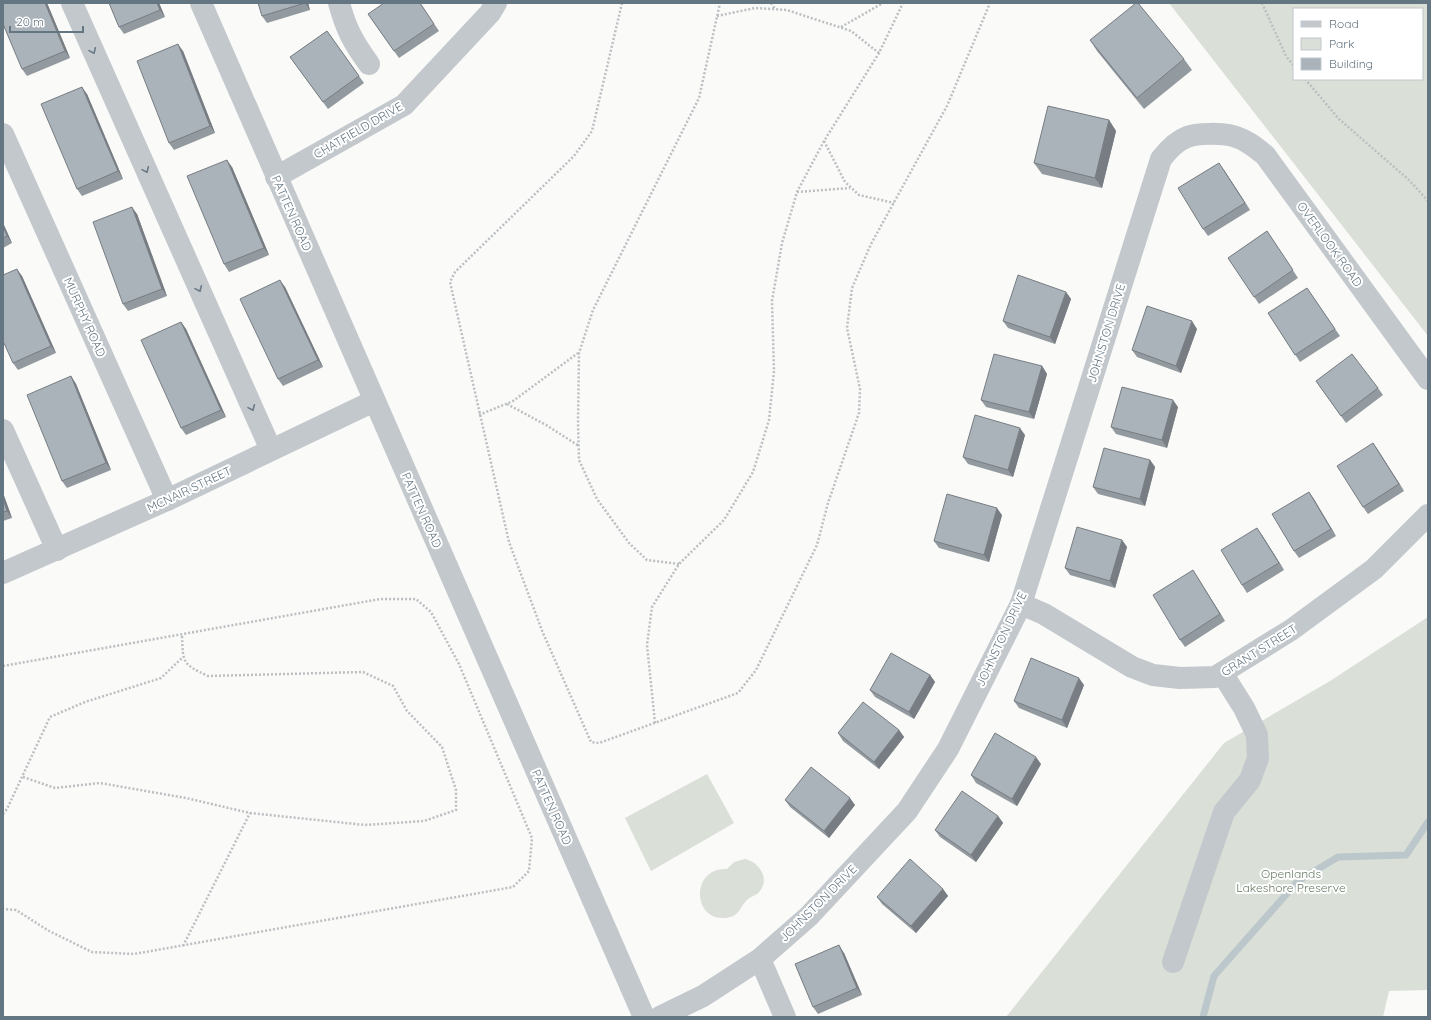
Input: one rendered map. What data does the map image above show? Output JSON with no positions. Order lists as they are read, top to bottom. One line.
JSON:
{"streets":{"street":["CHATFIELD DRIVE","PATTEN ROAD","OVERLOOK ROAD","MURPHY ROAD","JOHNSTON DRIVE","MCNAIR STREET","GRANT STREET"]},"crossings":[["CHATFIELD DRIVE","PATTEN ROAD"],["PATTEN ROAD","MCNAIR STREET"],["OVERLOOK ROAD","JOHNSTON DRIVE"],["MURPHY ROAD","MCNAIR STREET"],["JOHNSTON DRIVE","GRANT STREET"]],"parks":["Openlands Lakeshore Preserve"],"legend":["Road","Park","Building"],"scale_bar":"20 m"}
